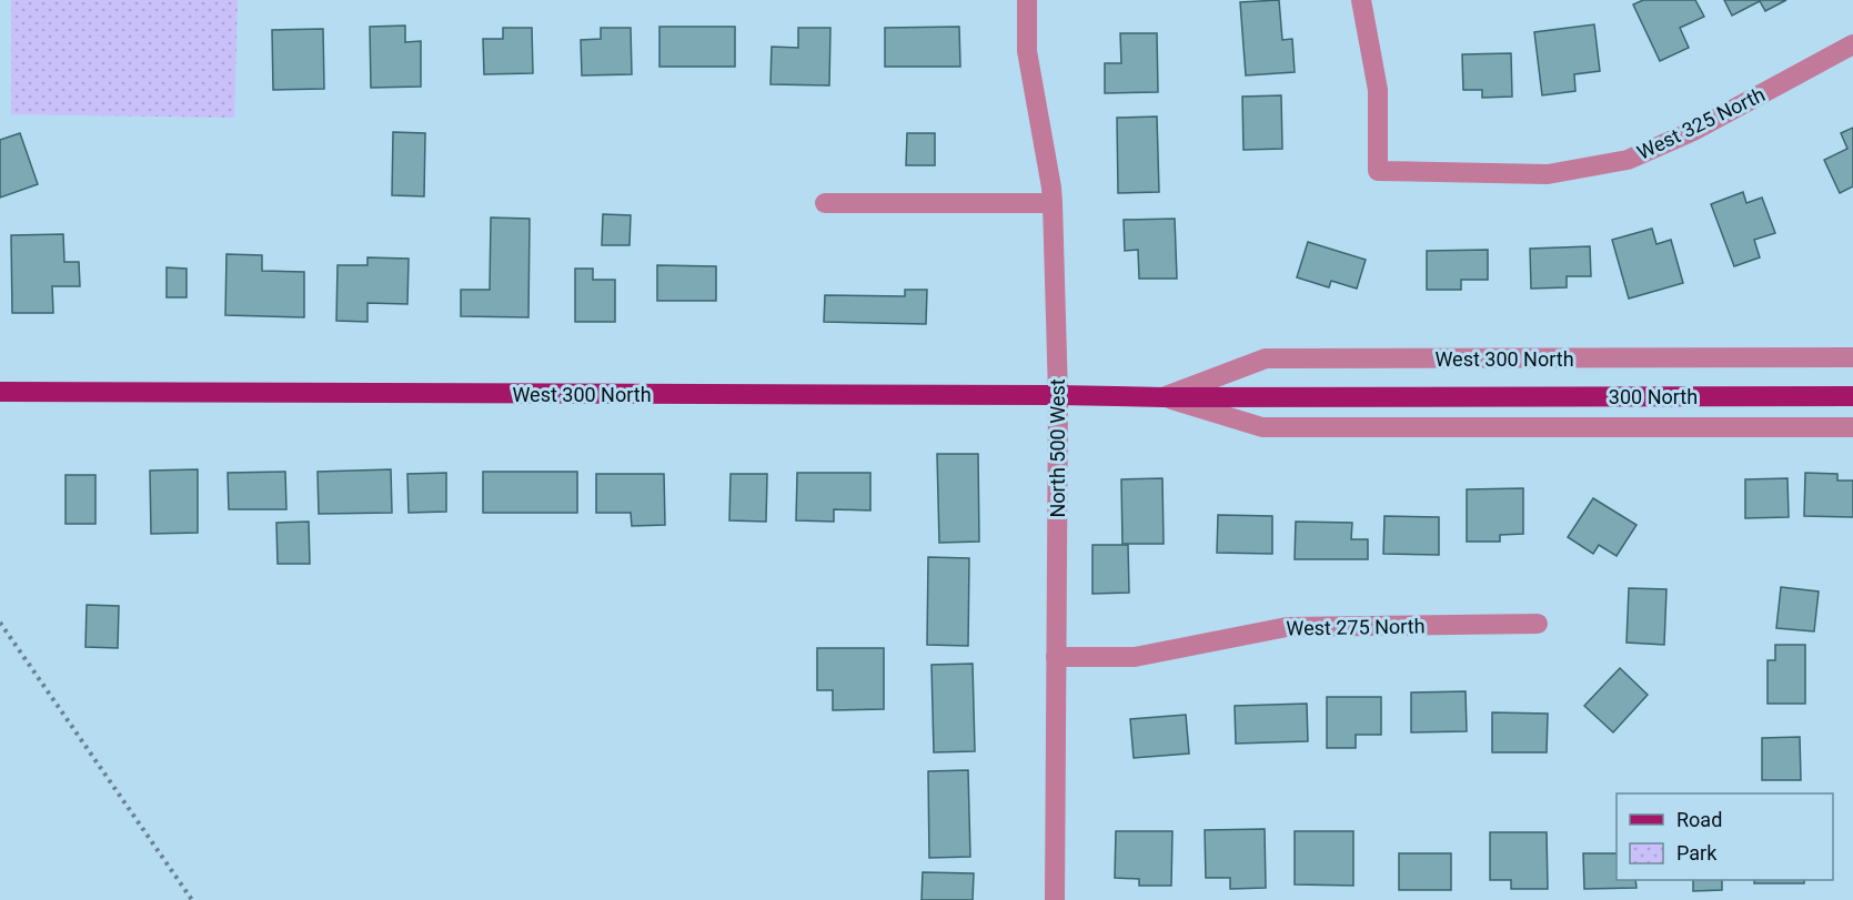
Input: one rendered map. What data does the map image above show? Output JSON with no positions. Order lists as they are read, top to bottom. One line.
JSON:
{"streets":{"main road":["West 300 North","300 North"],"street":["West 325 North","North 500 West","West 275 North"]},"crossings":[["West 300 North","300 North"],["West 300 North","North 500 West"],["North 500 West","West 275 North"]],"legend":["Road","Park"]}
